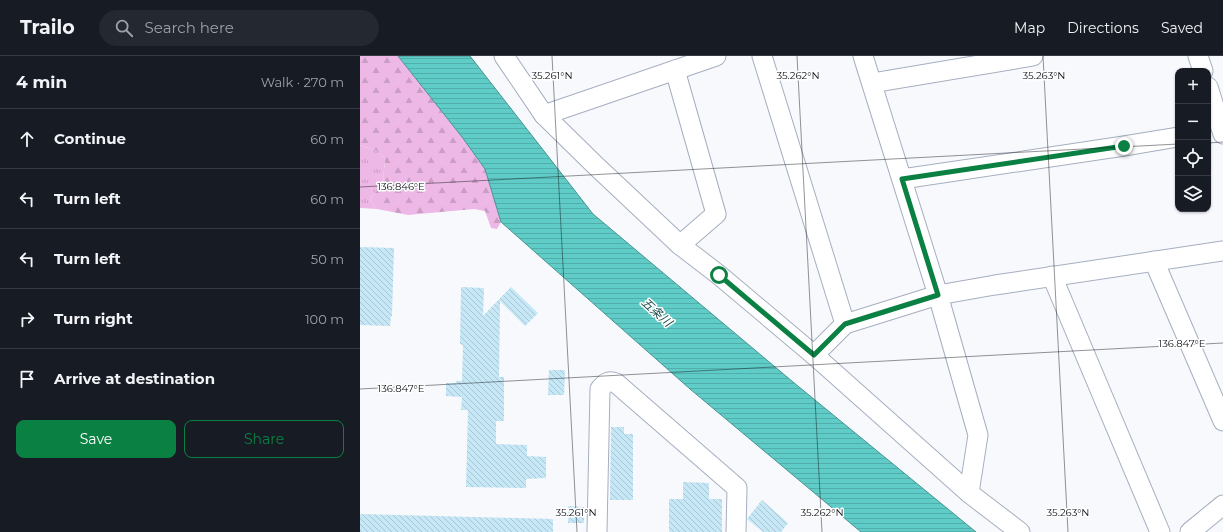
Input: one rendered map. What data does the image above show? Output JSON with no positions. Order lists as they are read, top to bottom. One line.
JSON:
{"water":["五条川"],"page":{"header":"Trailo","search":"Search here","nav":["Map","Directions","Saved"],"heading":["4 min","Walk · 270 m"],"map_buttons":["+","−"],"list":[["Continue","60 m"],["Turn left","60 m"],["Turn left","50 m"],["Turn right","100 m"],"Arrive at destination"],"buttons":["Save","Share"]},"coordinates":["35.261°N","35.262°N","35.263°N","136.846°E","136.847°E"]}
